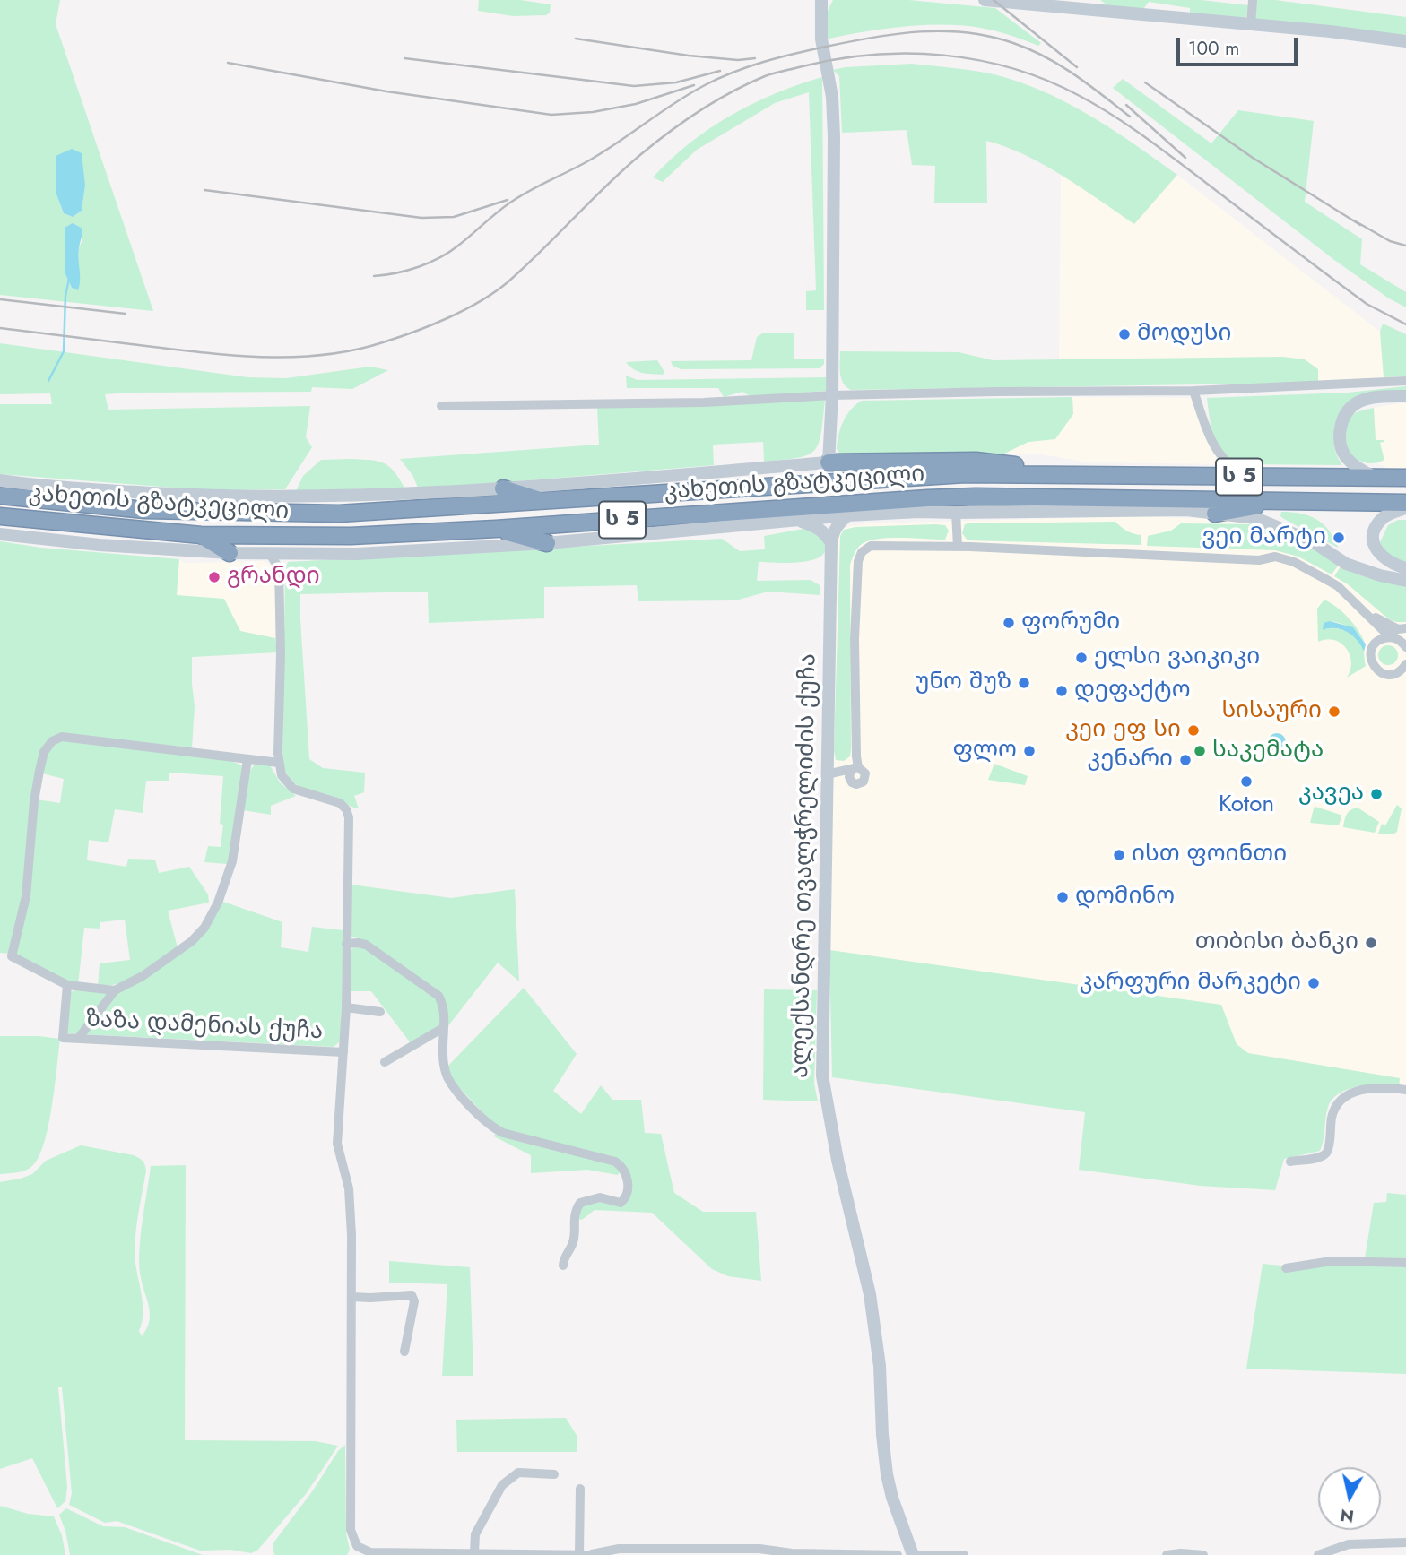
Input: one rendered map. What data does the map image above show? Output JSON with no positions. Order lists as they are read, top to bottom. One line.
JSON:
{"streets":{"highway":["ს 5","კახეთის გზატკეცილი"],"street":["ალექსანდრე თვალჭრელიძის ქუჩა","ზაზა დამენიას ქუჩა"]},"places":["მოდუსი","ვეი მარტი","გრანდი","ფორუმი","ელსი ვაიკიკი","უნო შუზ","დეფაქტო","სისაური","კეი ეფ სი","ფლო","საკემატა","კენარი","Koton","კავეა","ისთ ფოინთი","დომინო","თიბისი ბანკი","კარფური მარკეტი"],"scale_bar":"100 m","north":"bottom"}
